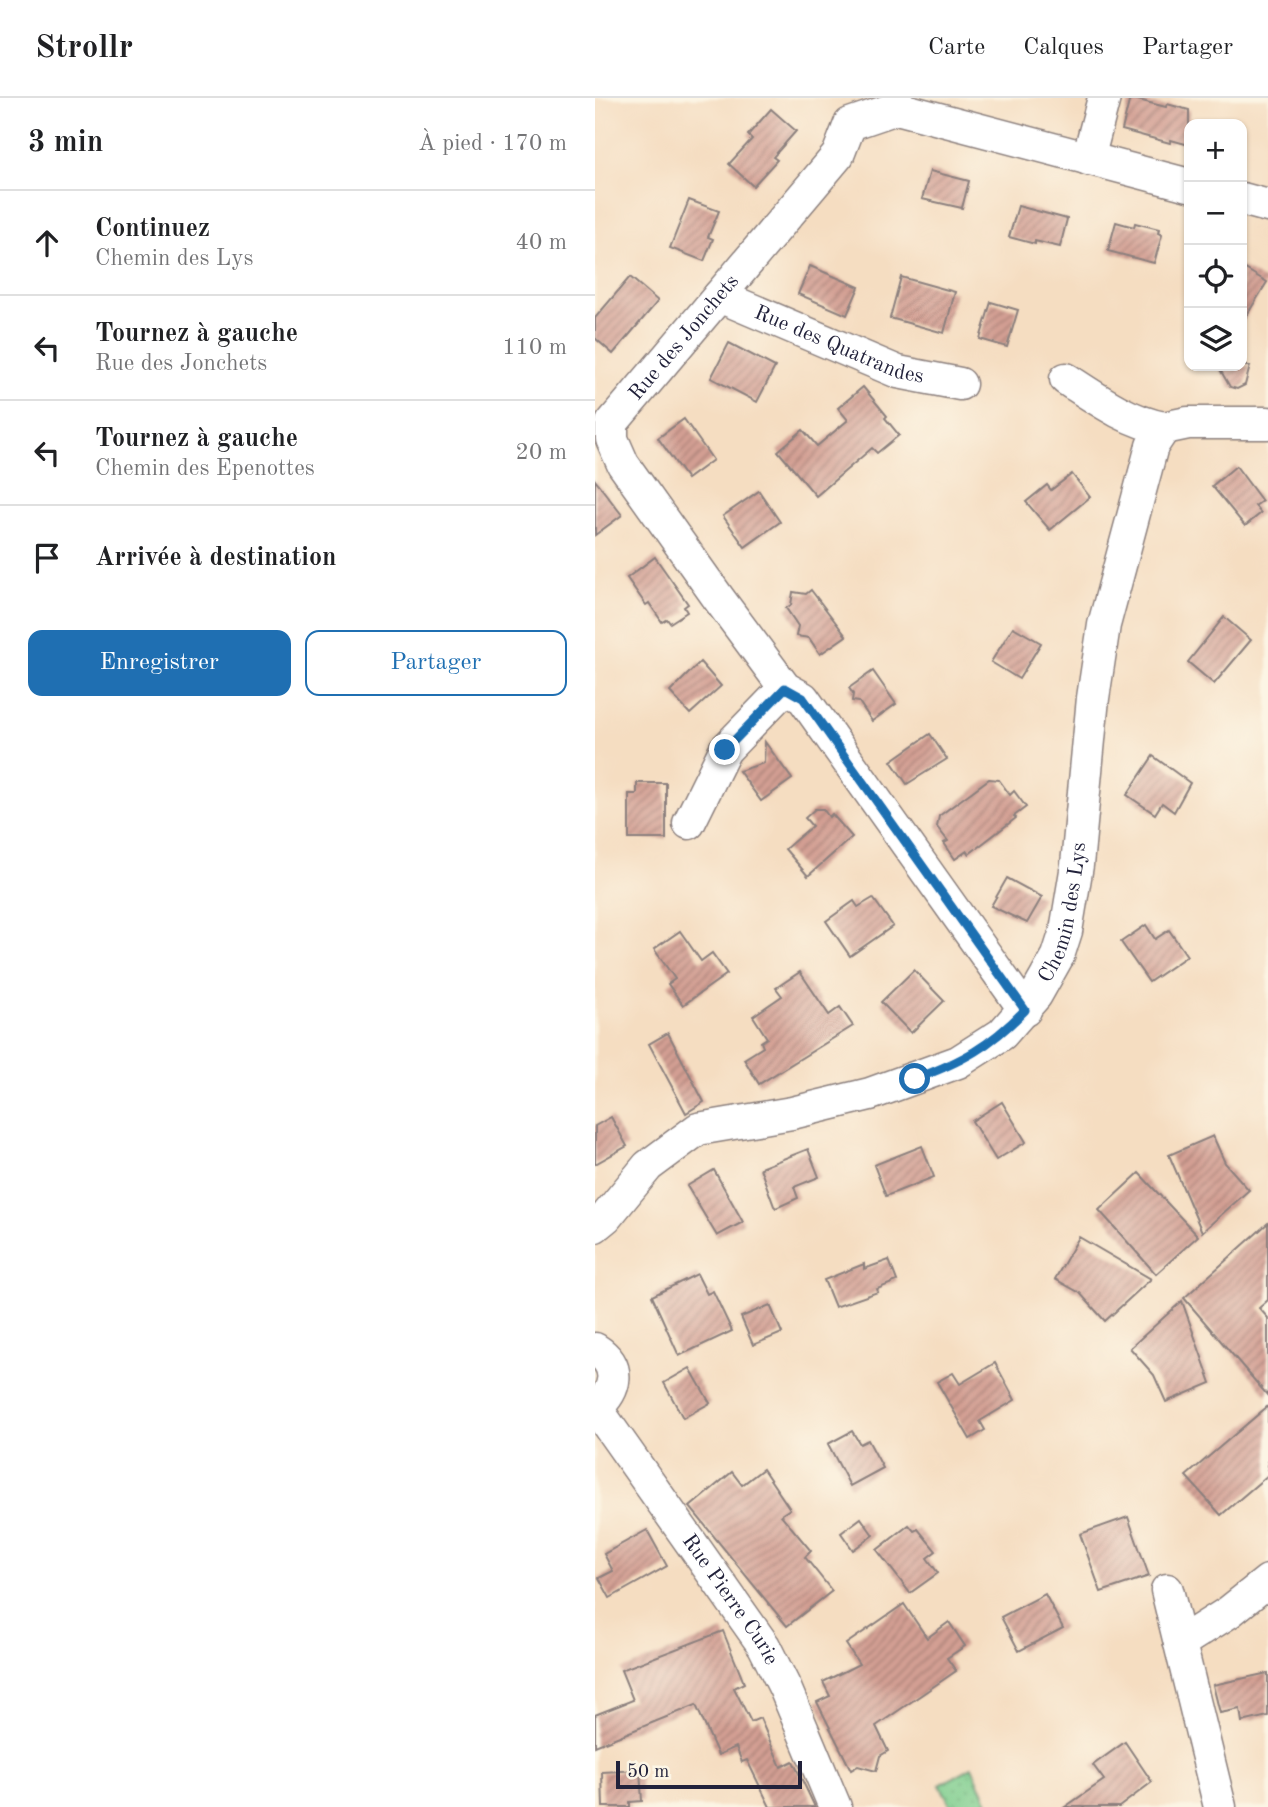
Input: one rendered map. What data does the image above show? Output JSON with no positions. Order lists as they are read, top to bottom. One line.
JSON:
{"streets":{"street":["Rue des Jonchets","Rue des Quatrandes","Chemin des Lys","Rue Pierre Curie"]},"crossings":[["Rue des Jonchets","Rue des Quatrandes"],["Rue des Jonchets","Chemin des Lys"]],"scale_bar":"50 m","page":{"header":"Strollr","nav":["Carte","Calques","Partager"],"heading":["3 min","À pied · 170 m"],"map_buttons":["+","−"],"list":[["Continuez","Chemin des Lys","40 m"],["Tournez à gauche","Rue des Jonchets","110 m"],["Tournez à gauche","Chemin des Epenottes","20 m"],"Arrivée à destination"],"buttons":["Enregistrer","Partager"],"scale":"50 m"}}
